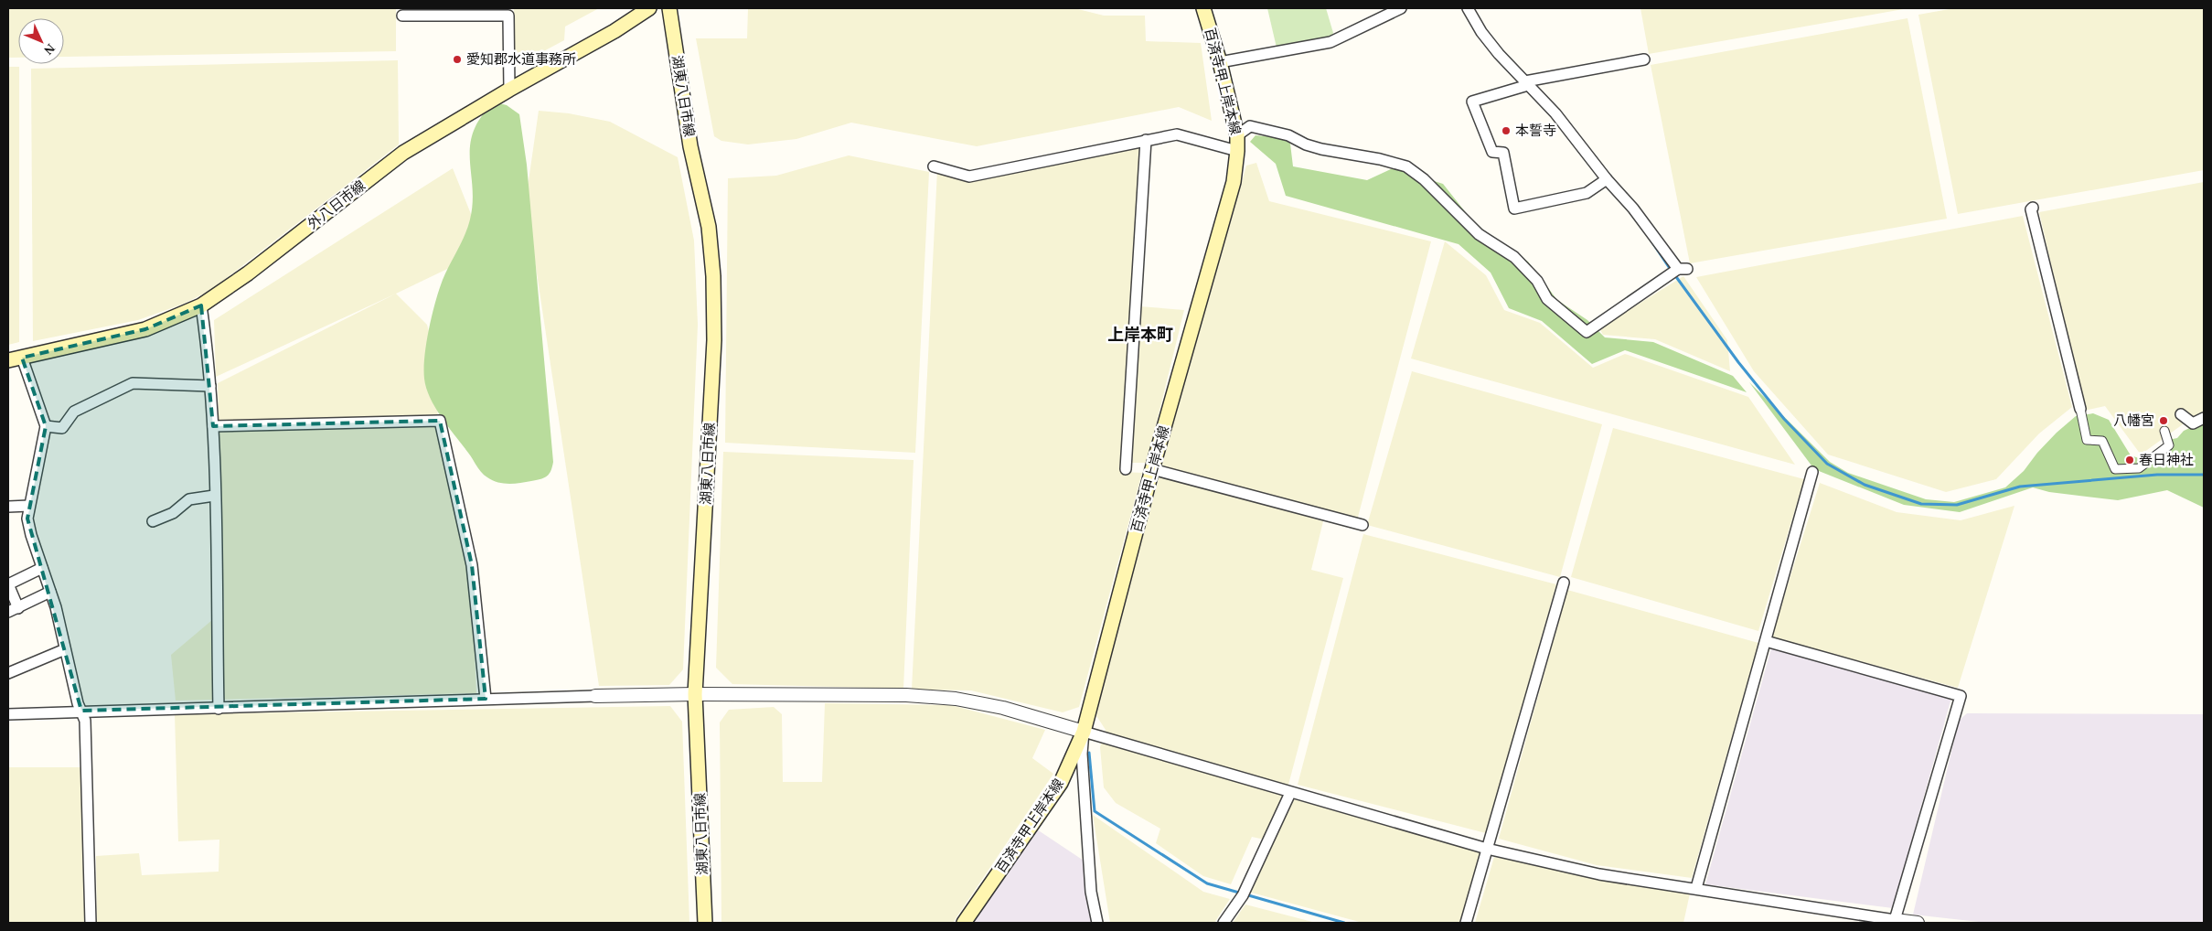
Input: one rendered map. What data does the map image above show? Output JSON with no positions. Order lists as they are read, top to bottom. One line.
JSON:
{"streets":{"main road":["百済寺甲上岸本線","湖東八日市線","外八日市線"]},"districts":["上岸本町"],"places":["愛知郡水道事務所","本誓寺","八幡宮","春日神社"],"north":"bottom right"}
